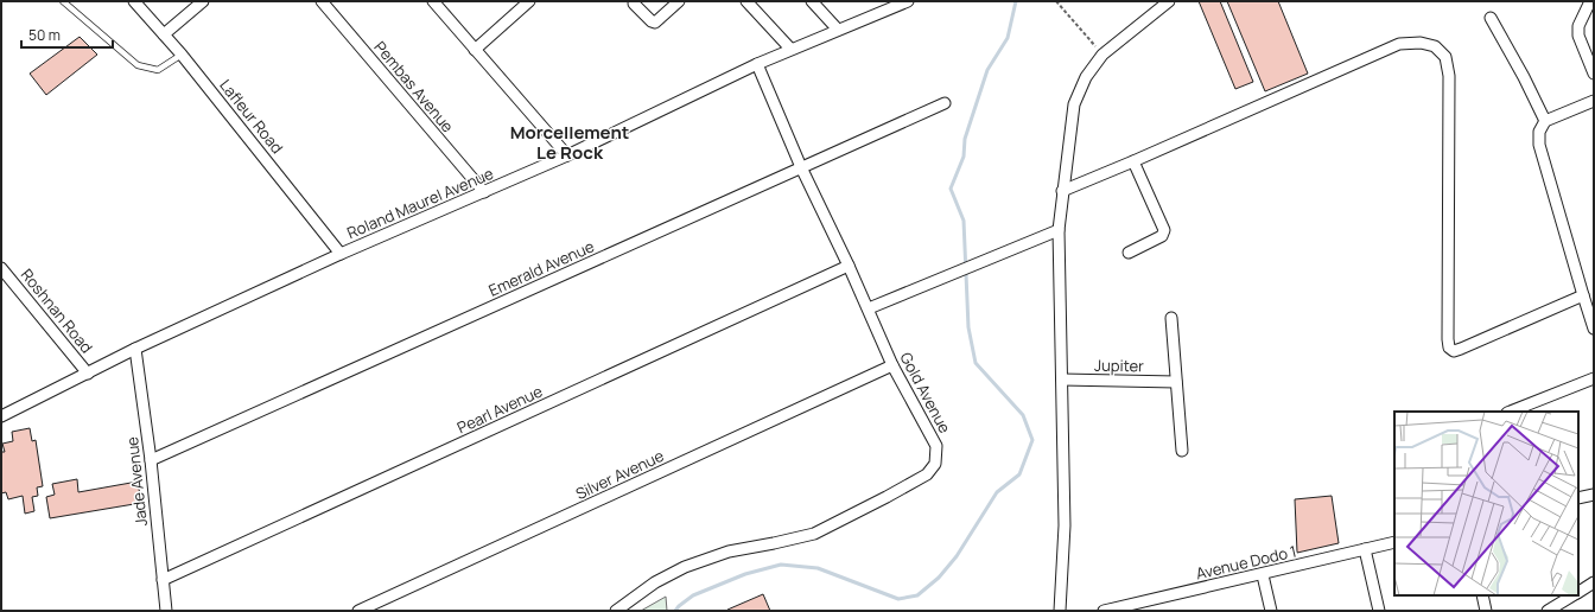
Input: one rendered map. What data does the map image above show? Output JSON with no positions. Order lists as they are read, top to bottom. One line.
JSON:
{"streets":{"street":["Pembas Avenue","Lafleur Road","Roland Maurel Avenue","Emerald Avenue","Roshnan Road","Jupiter","Gold Avenue","Pearl Avenue","Silver Avenue","Jade Avenue","Avenue Dodo 1"]},"crossings":[["Pembas Avenue","Roland Maurel Avenue"],["Lafleur Road","Roland Maurel Avenue"],["Roland Maurel Avenue","Roshnan Road"],["Roland Maurel Avenue","Gold Avenue"],["Roland Maurel Avenue","Jade Avenue"],["Emerald Avenue","Gold Avenue"],["Emerald Avenue","Jade Avenue"],["Gold Avenue","Pearl Avenue"],["Gold Avenue","Silver Avenue"],["Pearl Avenue","Jade Avenue"]],"districts":["Morcellement Le Rock"],"scale_bar":"50 m"}
